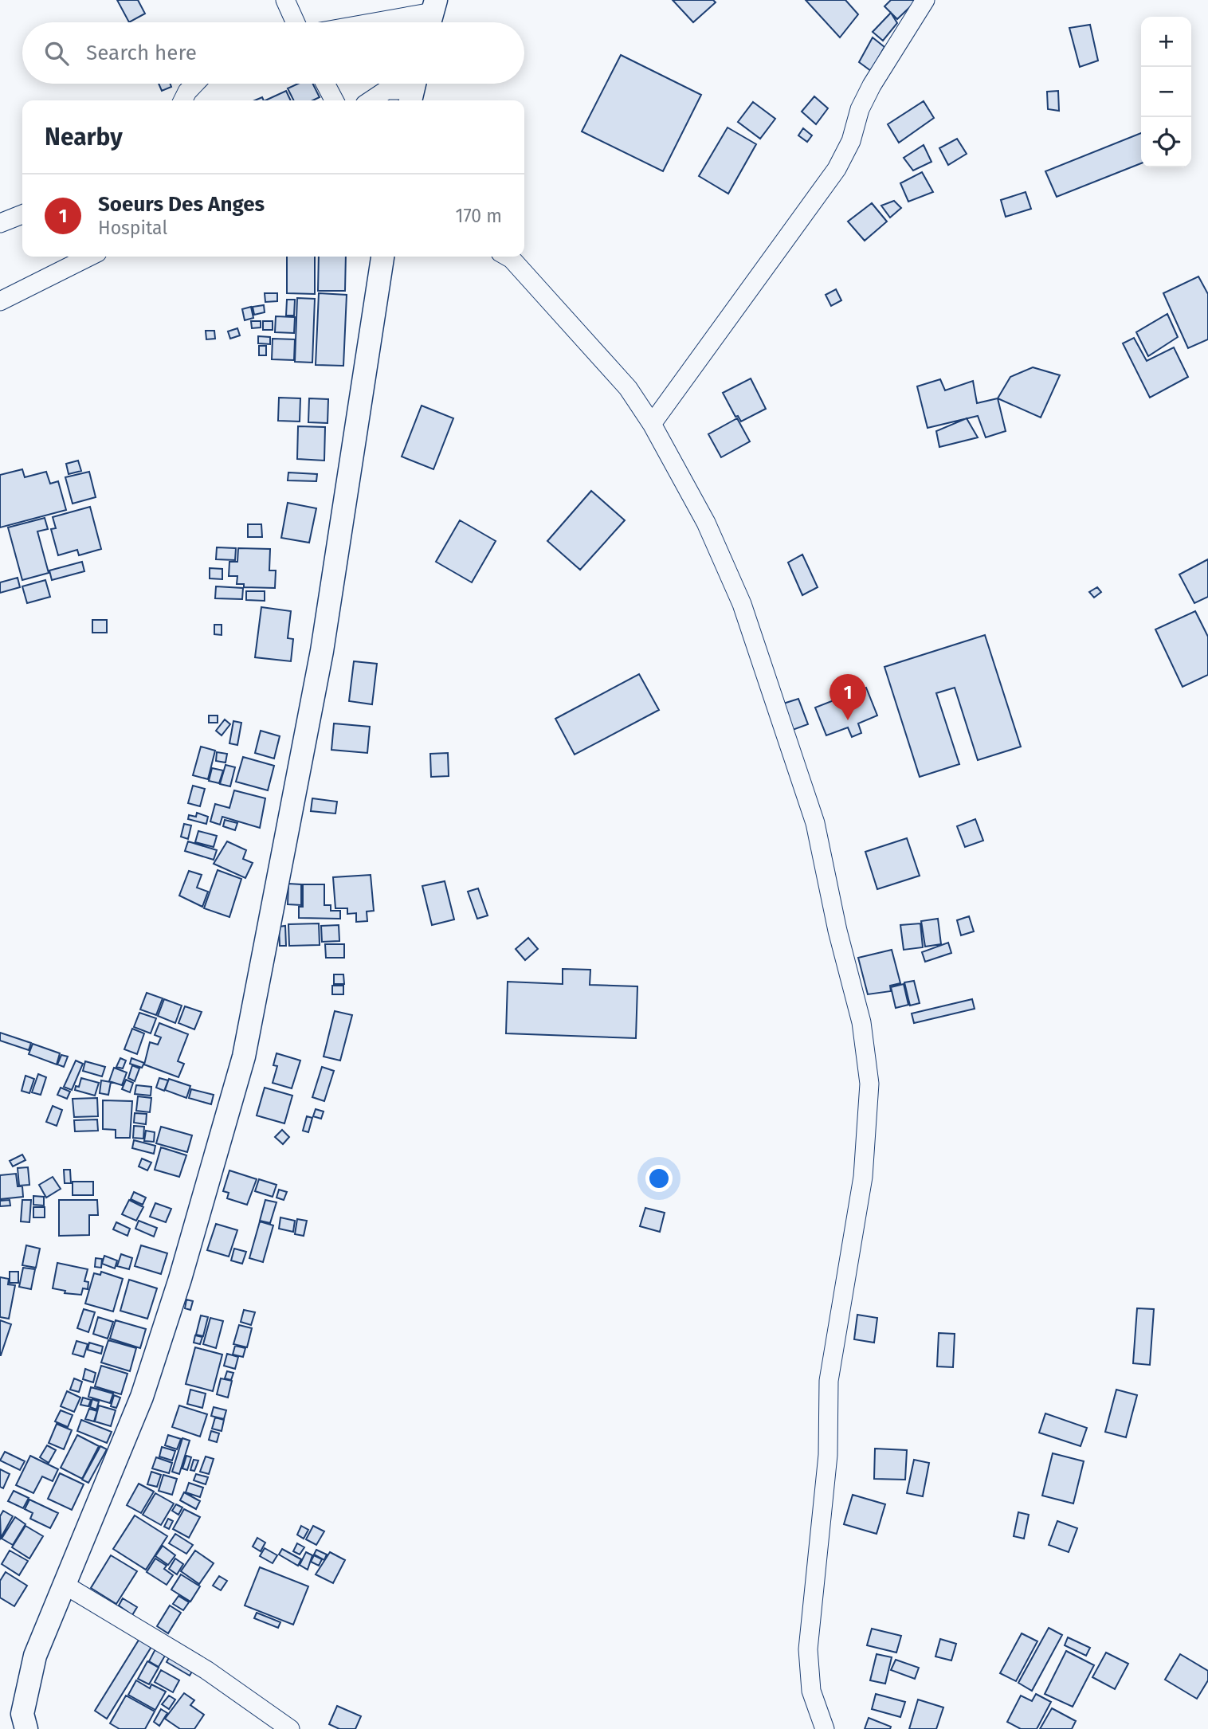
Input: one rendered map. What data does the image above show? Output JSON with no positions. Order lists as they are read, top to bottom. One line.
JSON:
{"page":{"map_buttons":["+","−"],"search":"Search here","heading":"Nearby","list":[{"mark":"1","name":"Soeurs Des Anges","note":"Hospital","value":"170 m"}],"pins":"1"}}
